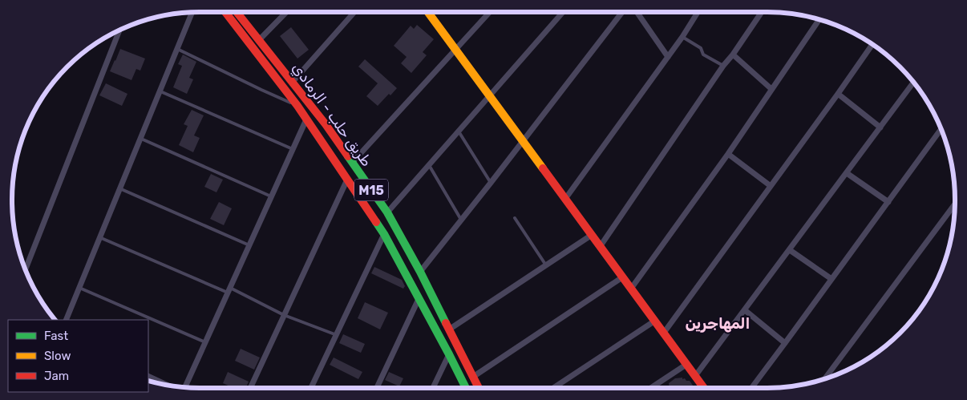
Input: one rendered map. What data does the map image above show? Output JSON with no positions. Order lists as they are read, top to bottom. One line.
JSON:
{"streets":{"main road":["طريق حلب - الرمادي","M15"]},"districts":["المهاجرين"],"legend":["Fast","Slow","Jam"]}
